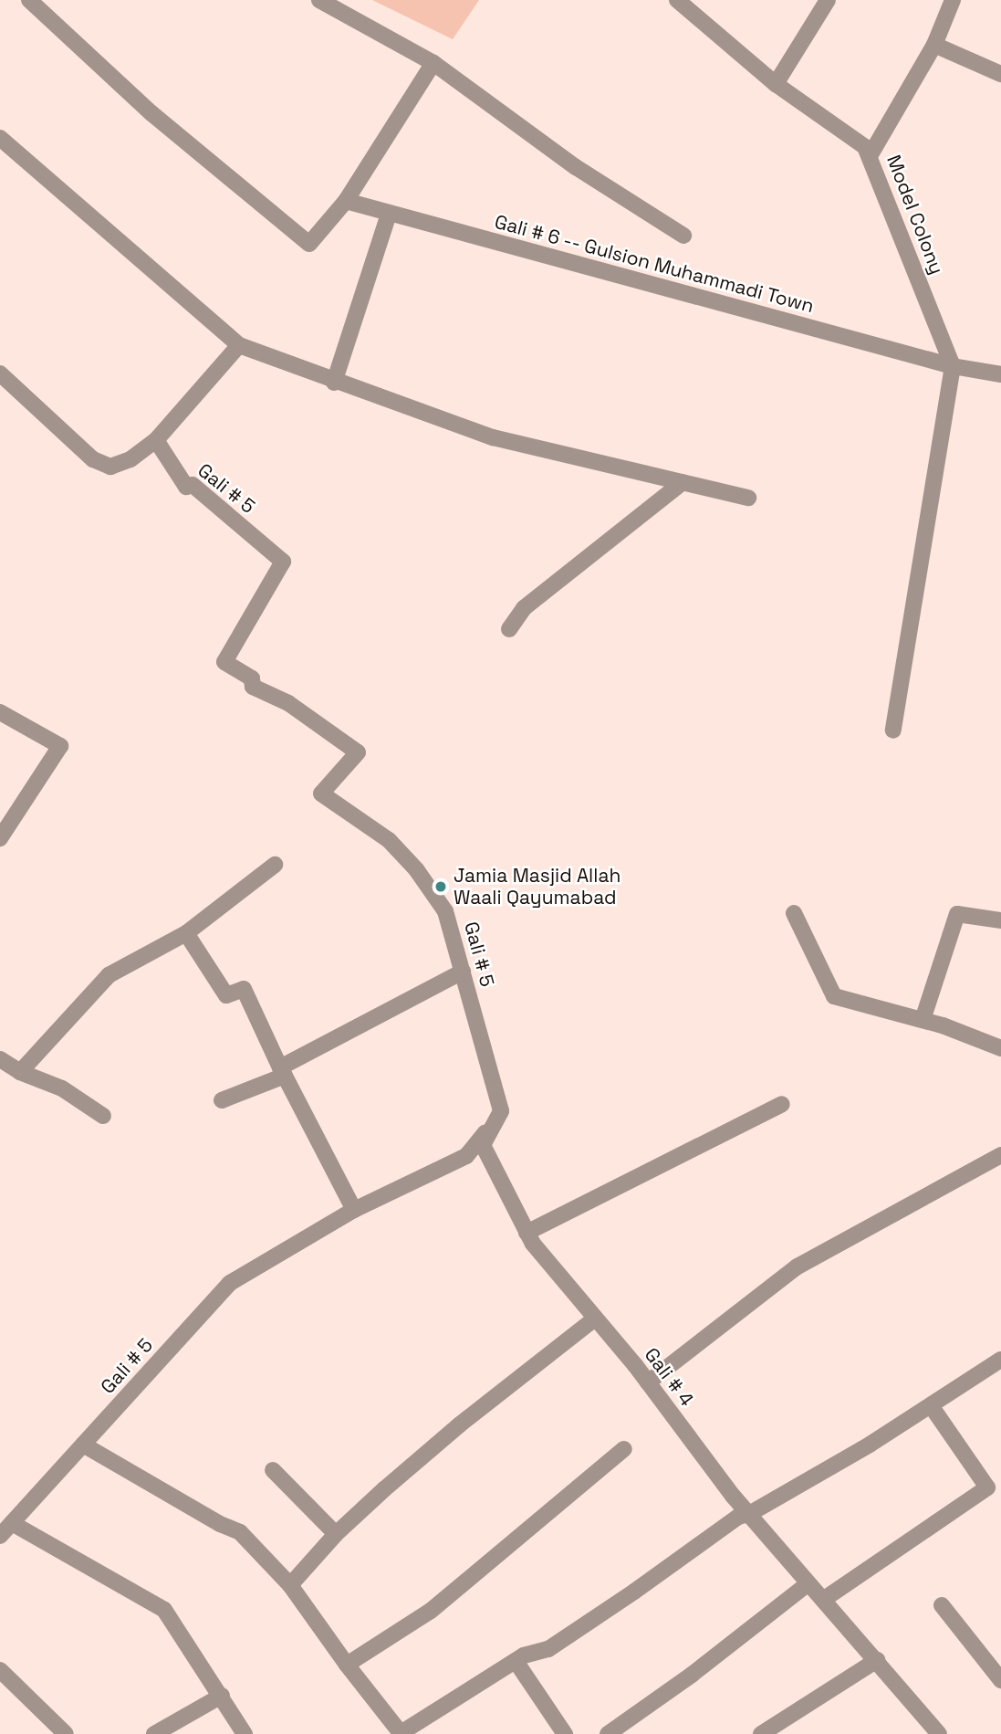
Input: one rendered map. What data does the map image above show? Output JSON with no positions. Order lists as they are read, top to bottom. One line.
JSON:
{"streets":{"street":["Model Colony","Gali # 6 -- Gulsion Muhammadi Town","Gali # 5","Gali # 4"]},"crossings":[["Model Colony","Gali # 6 -- Gulsion Muhammadi Town"],["Gali # 5","Gali # 4"]],"places":["Jamia Masjid Allah Waali Qayumabad"]}
